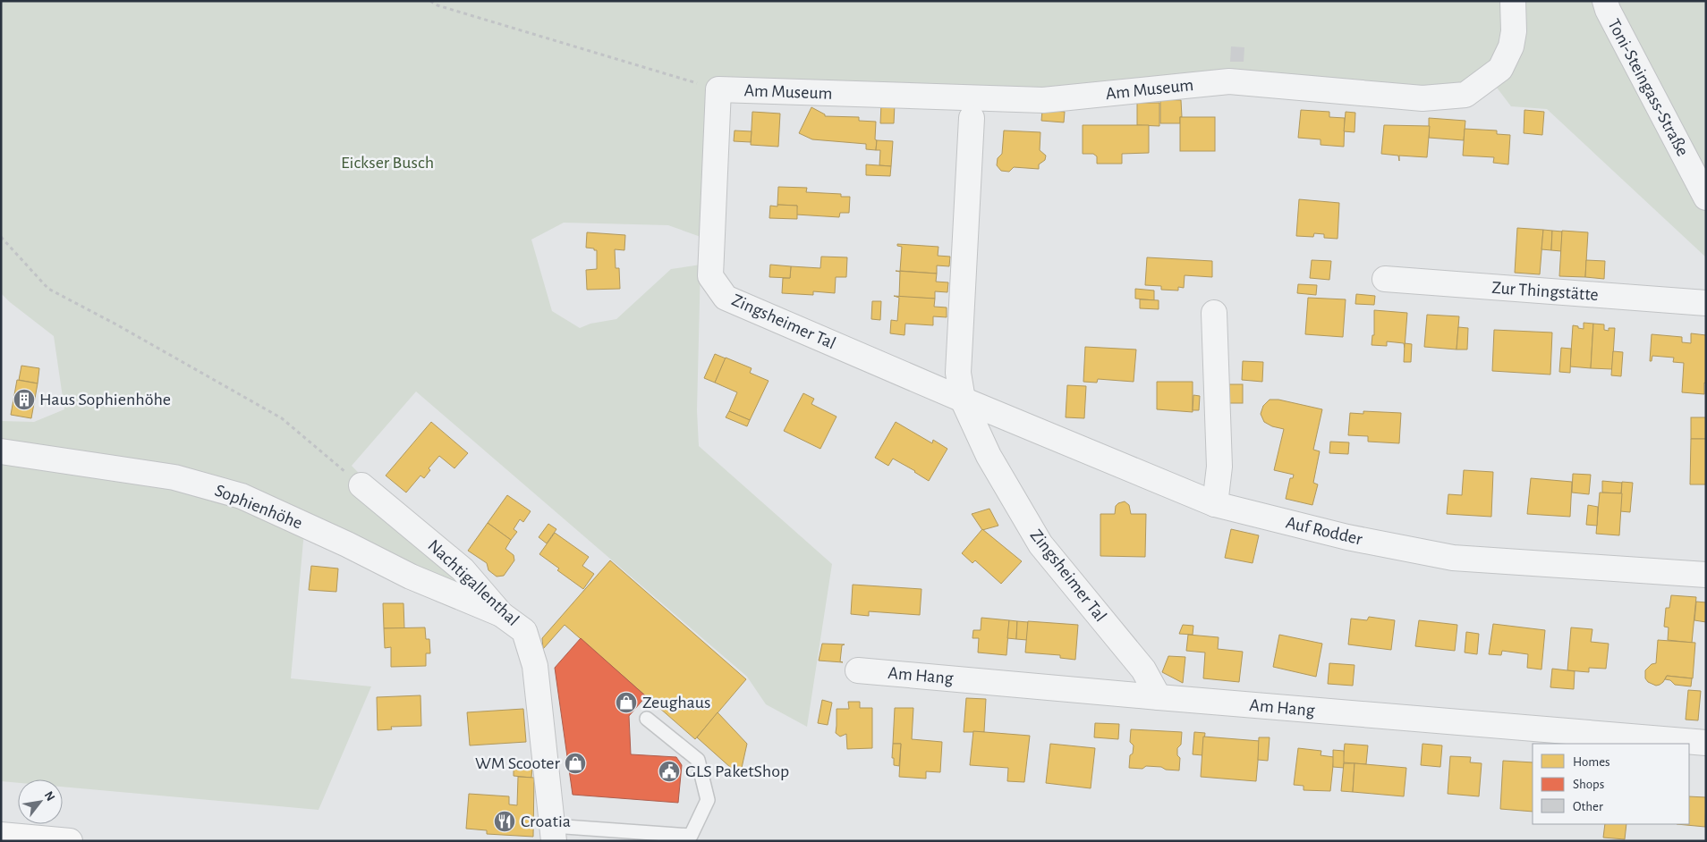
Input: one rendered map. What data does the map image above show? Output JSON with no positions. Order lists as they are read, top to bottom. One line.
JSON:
{"streets":{"street":["Toni-Steingass-Straße","Am Museum","Zur Thingstätte","Zingsheimer Tal","Sophienhöhe","Auf Rodder","Nachtigallenthal","Am Hang"]},"crossings":[["Am Museum","Zingsheimer Tal"],["Zingsheimer Tal","Auf Rodder"],["Zingsheimer Tal","Am Hang"],["Sophienhöhe","Nachtigallenthal"]],"parks":["Eickser Busch"],"places":{"building":["Haus Sophienhöhe"],"shop":["Zeughaus","WM Scooter"],"public building":["GLS PaketShop"],"restaurant":["Croatia"]},"legend":["Homes","Shops","Other"],"north":"top right"}
